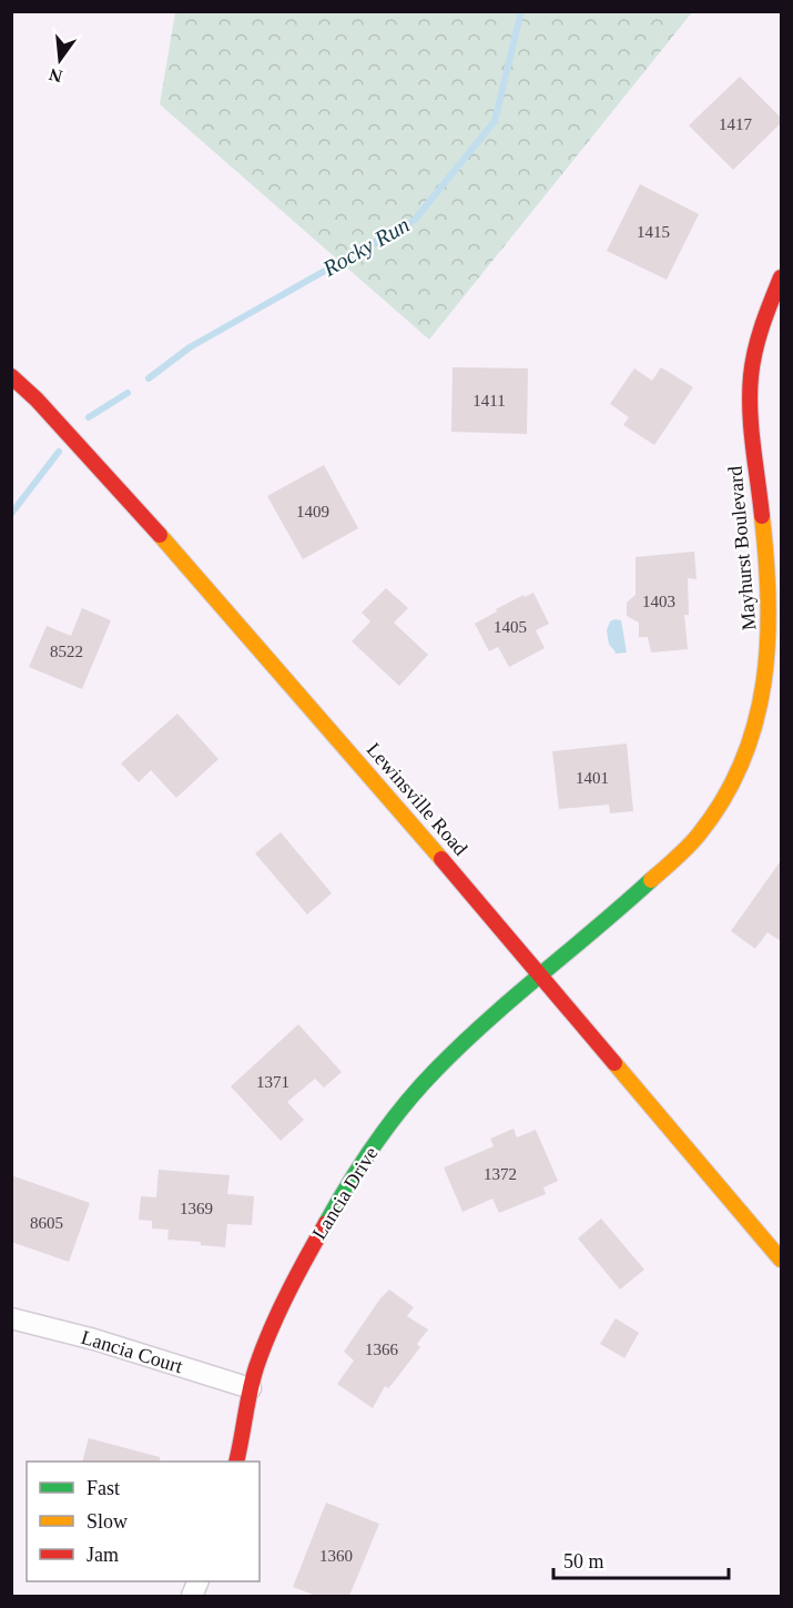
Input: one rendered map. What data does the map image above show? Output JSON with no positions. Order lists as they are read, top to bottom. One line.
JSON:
{"streets":{"street":["Mayhurst Boulevard","Lewinsville Road","Lancia Drive","Lancia Court"]},"crossings":[["Mayhurst Boulevard","Lewinsville Road"],["Mayhurst Boulevard","Lancia Drive"],["Lewinsville Road","Lancia Drive"],["Lancia Drive","Lancia Court"]],"water":["Rocky Run"],"house_numbers":["1417","1415","1411","1409","1403","1405","8522","1401","1371","1372","1369","8605","1366","1360"],"legend":["Fast","Slow","Jam"],"scale_bar":"50 m","north":"bottom"}
